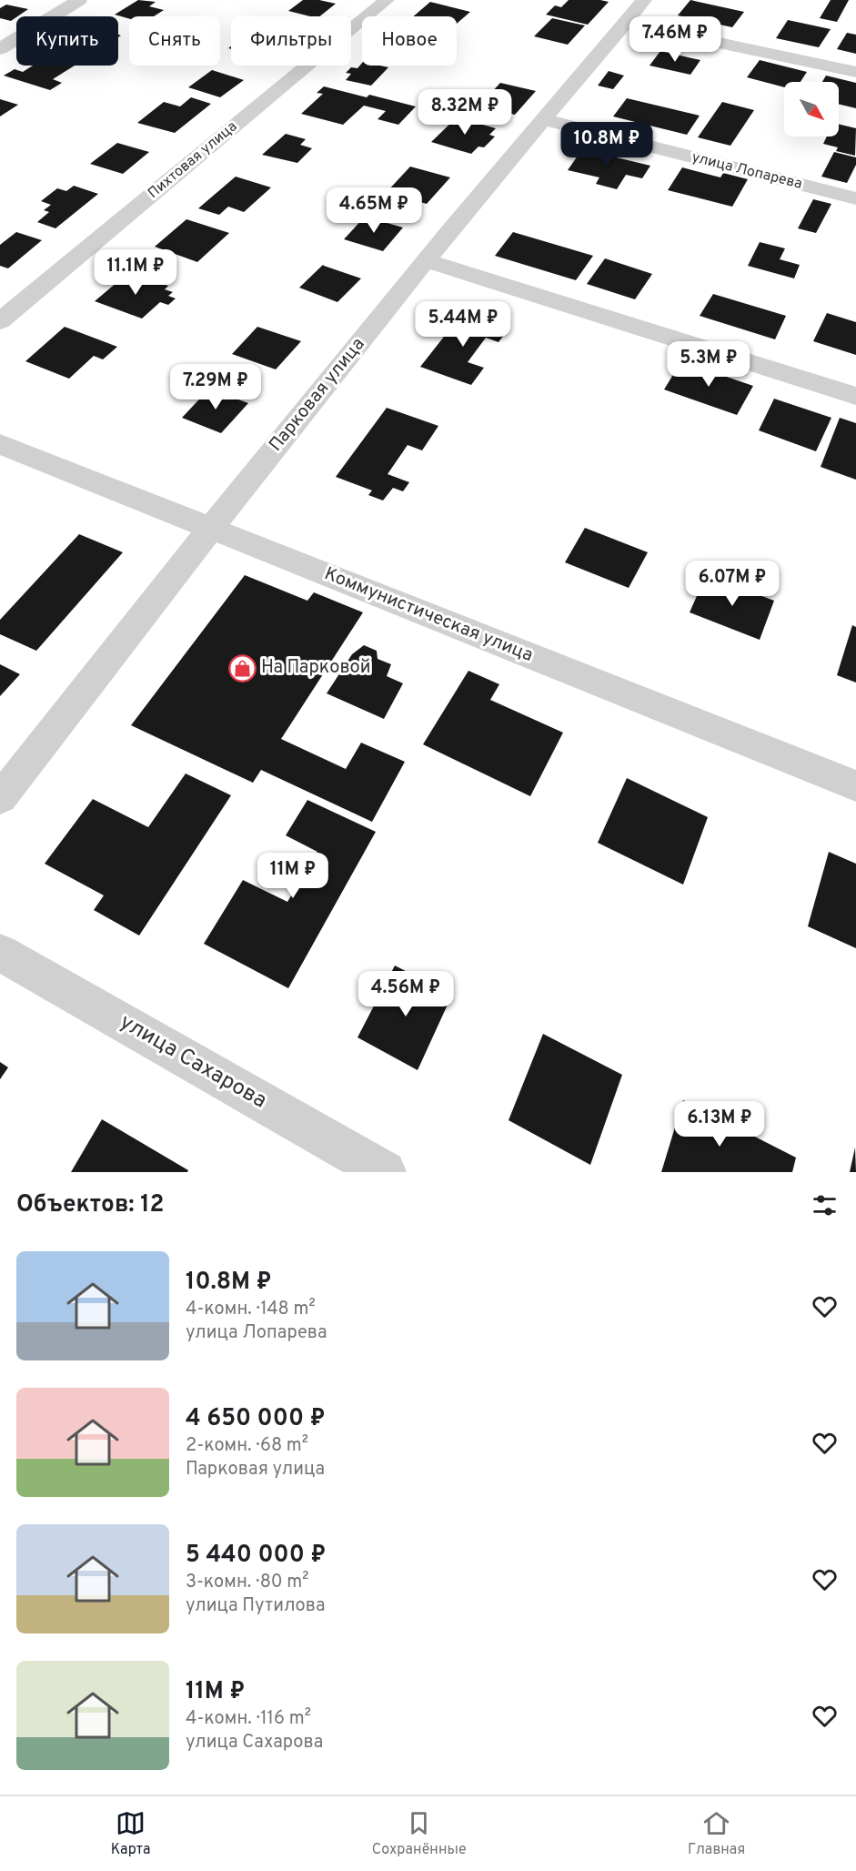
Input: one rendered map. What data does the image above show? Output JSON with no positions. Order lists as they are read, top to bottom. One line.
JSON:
{"streets":{"street":["Пихтовая улица","улица Лопарева","Парковая улица","Коммунистическая улица","улица Сахарова"]},"crossings":[["улица Лопарева","Парковая улица"],["Парковая улица","Коммунистическая улица"]],"places":{"shop":["На Парковой"]},"north":"bottom right","page":{"price":["7.46M ₽","8.32M ₽","10.8M ₽","4.65M ₽","11.1M ₽","5.44M ₽","5.3M ₽","7.29M ₽","6.07M ₽","11M ₽","4.56M ₽","6.13M ₽"],"chip":["Купить","Снять","Фильтры","Новое"],"heading":"Объектов: 12","list":[{"name":"10.8M ₽","note":"4-комн. · 148 m² · улица Лопарева"},{"name":"4 650 000 ₽","note":"2-комн. · 68 m² · Парковая улица"},{"name":"5 440 000 ₽","note":"3-комн. · 80 m² · улица Путилова"},{"name":"11M ₽","note":"4-комн. · 116 m² · улица Сахарова"}],"tabs":["Карта","Сохранённые","Главная"]}}
